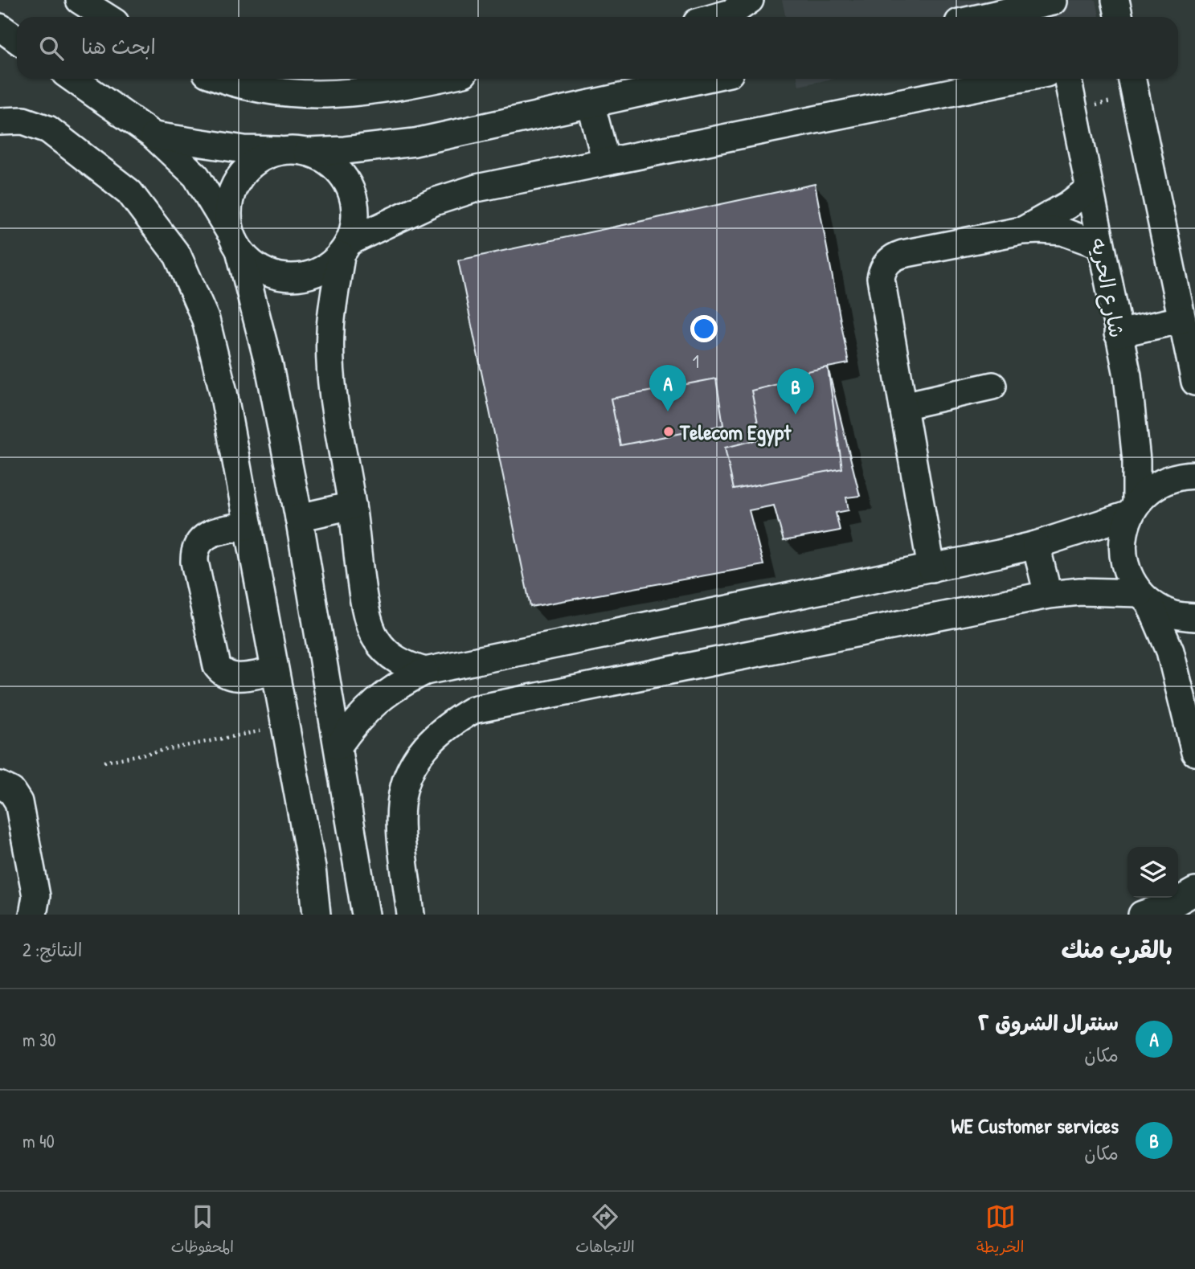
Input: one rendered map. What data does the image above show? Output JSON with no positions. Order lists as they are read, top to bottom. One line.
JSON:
{"streets":{"street":["شارع الحريه"]},"places":["Telecom Egypt"],"house_numbers":["1"],"page":{"search":"ابحث هنا","pins":["A","B"],"heading":["بالقرب منك","النتائج: 2"],"list":[{"mark":"A","name":"سنترال الشروق ٢","note":"مكان","value":"30 m"},{"mark":"B","name":"WE Customer services","note":"مكان","value":"40 m"}],"nav":["الخريطة","الاتجاهات","المحفوظات"]}}
